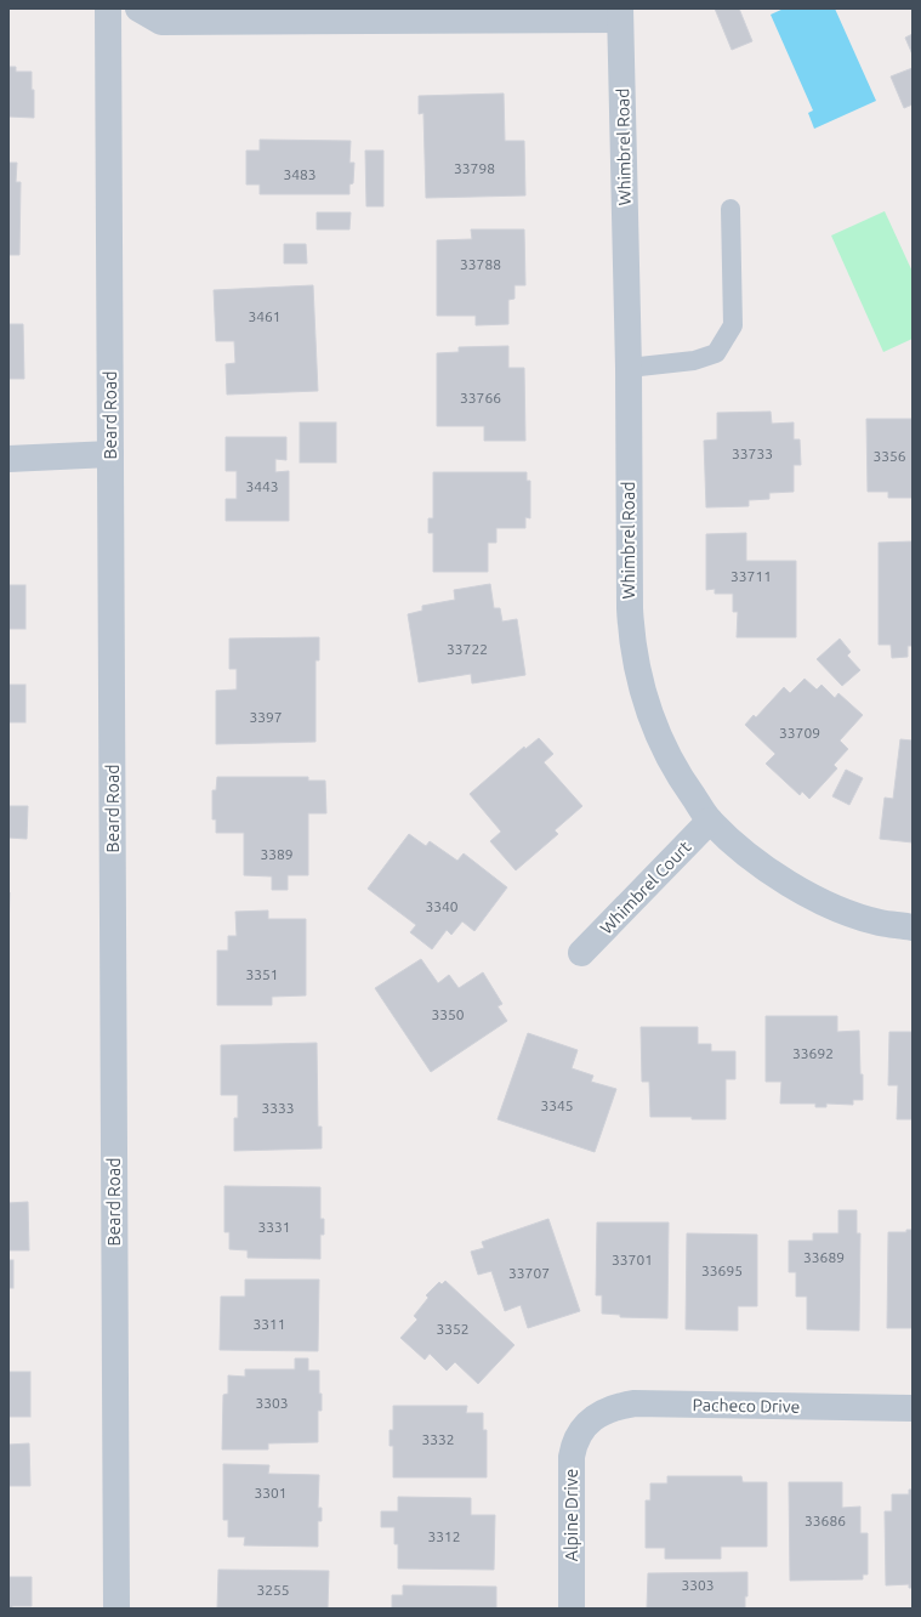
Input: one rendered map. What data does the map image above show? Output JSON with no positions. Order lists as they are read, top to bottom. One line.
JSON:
{"streets":{"street":["Whimbrel Road","Beard Road","Whimbrel Court","Pacheco Drive","Alpine Drive"]},"crossings":[["Whimbrel Road","Whimbrel Court"],["Pacheco Drive","Alpine Drive"]],"house_numbers":["33798","3483","33788","3461","33766","33733","3356","3443","33711","33722","3397","33709","3389","3340","3351","3350","33692","3345","3333","3331","33689","33701","33695","33707","3311","3352","3303","3332","3301","33686","3312","3303","3255"]}
